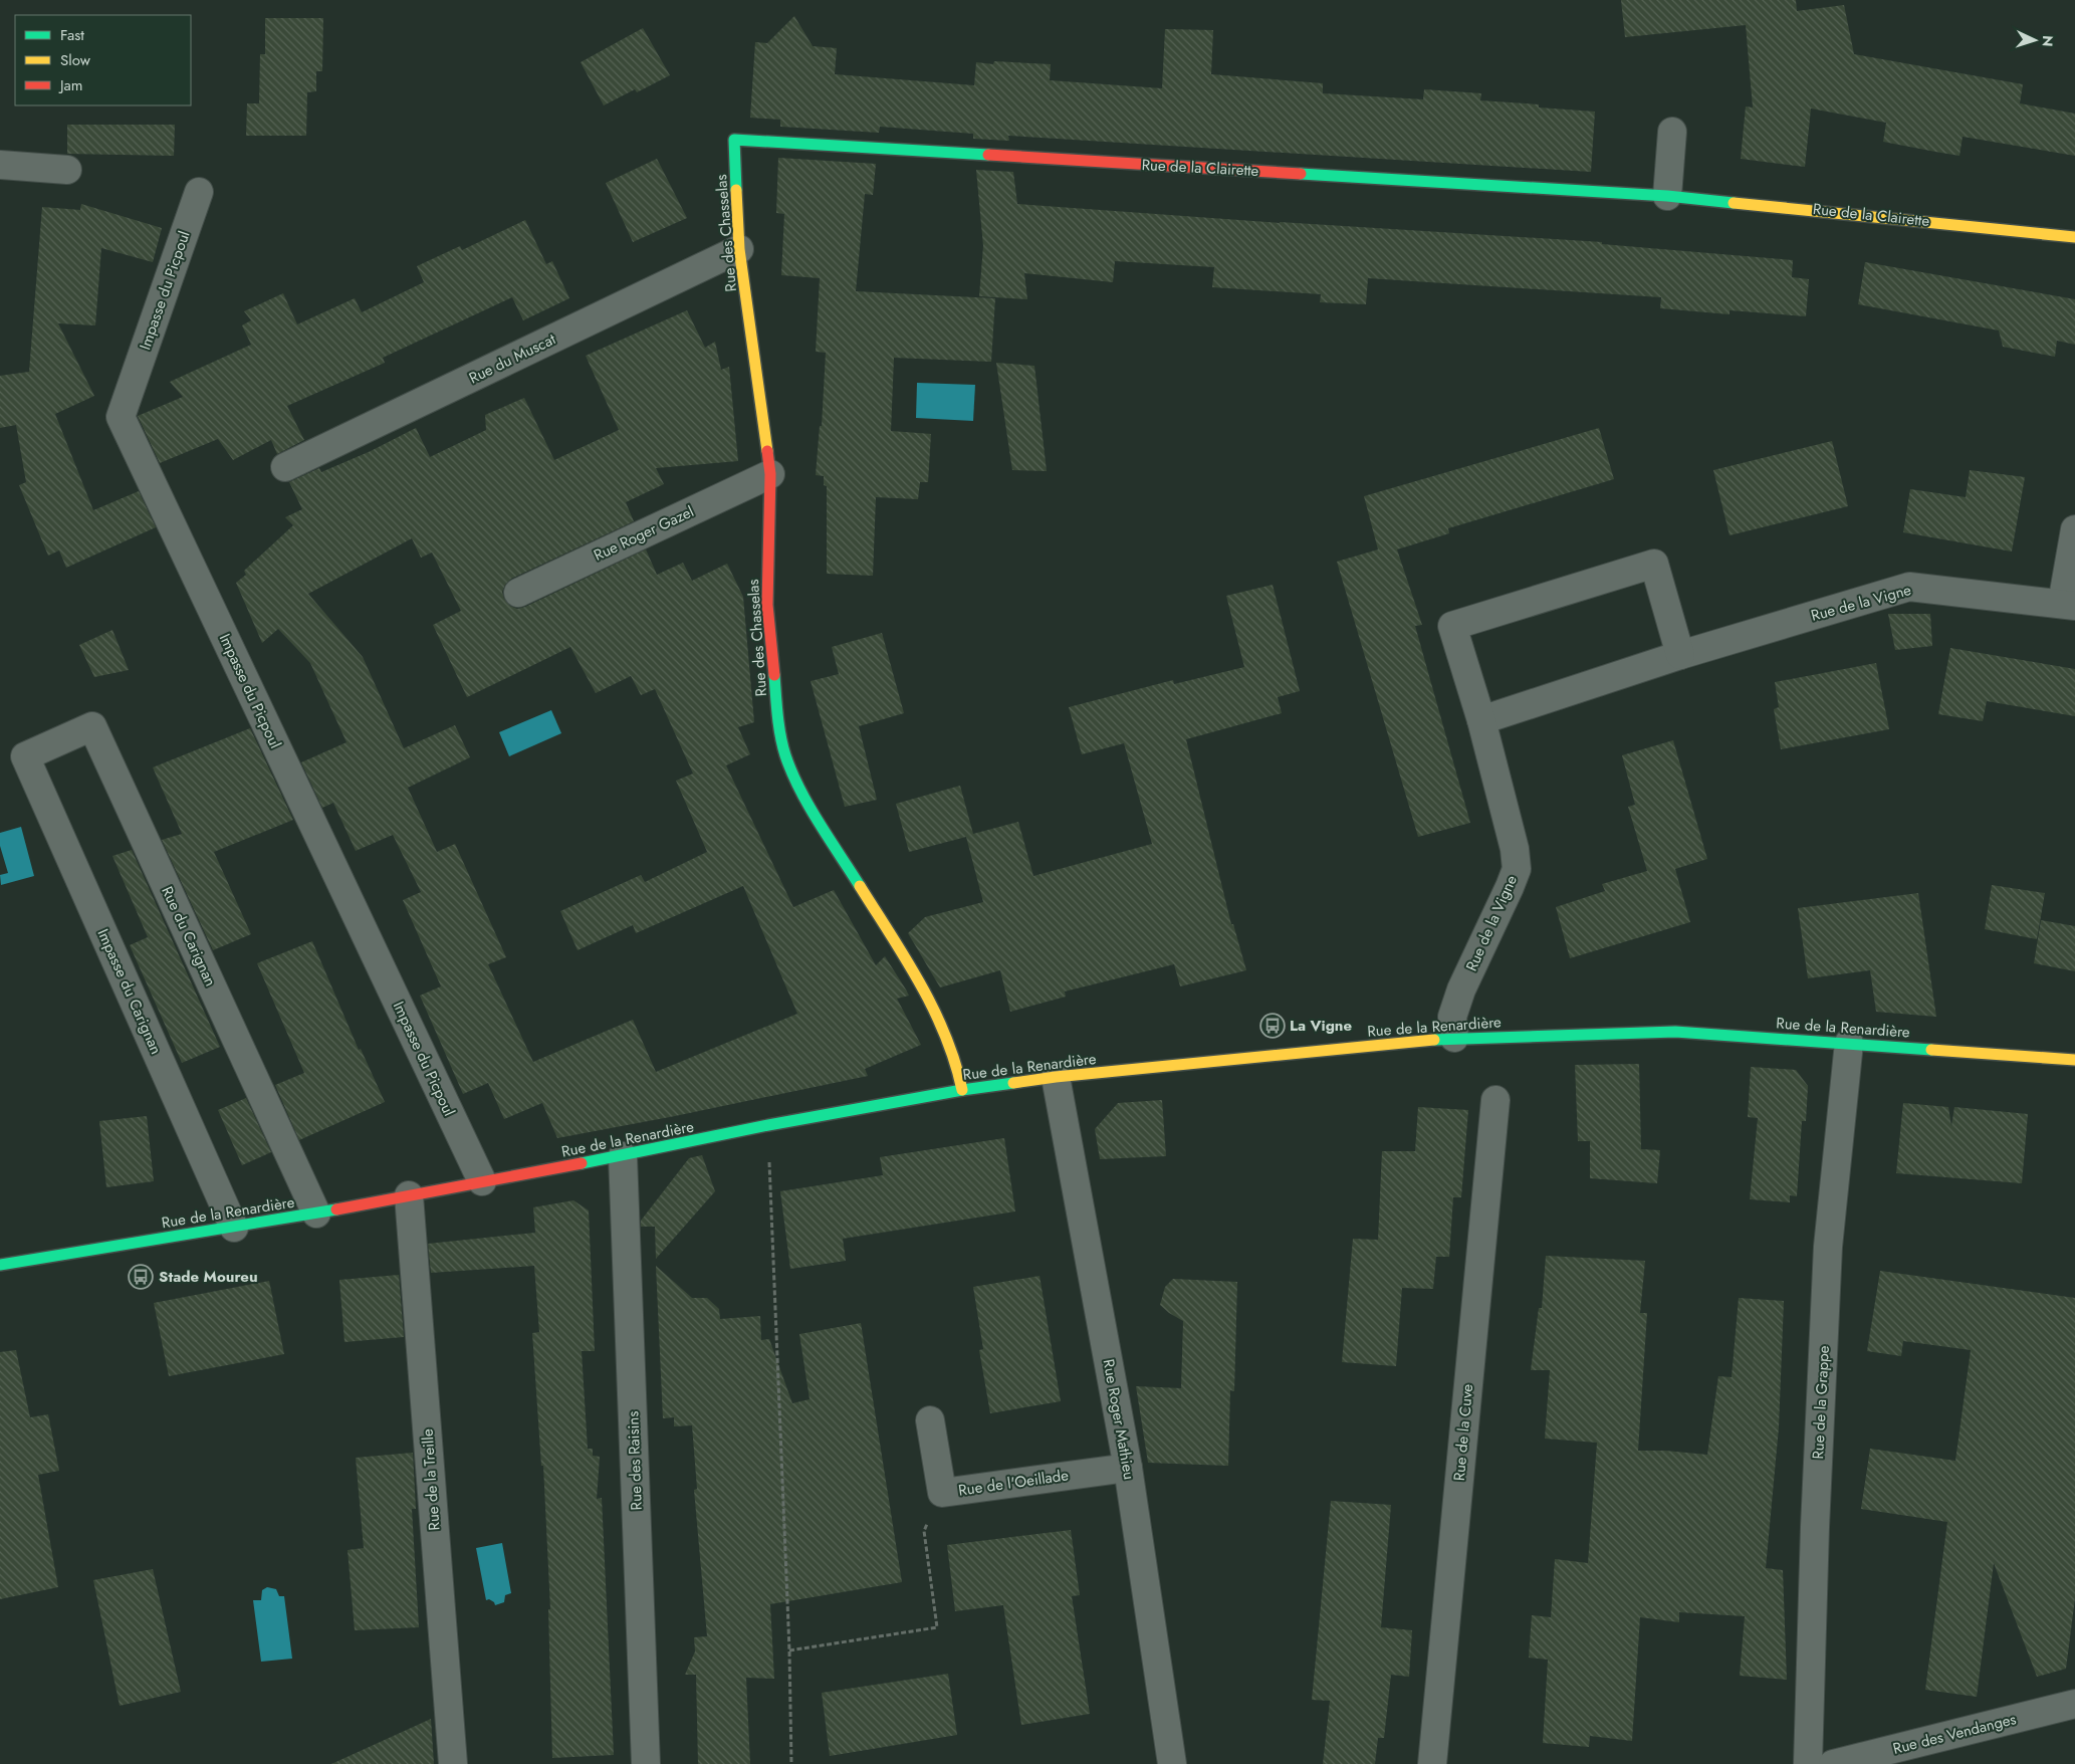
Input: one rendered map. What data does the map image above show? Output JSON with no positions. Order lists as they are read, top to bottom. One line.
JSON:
{"streets":{"street":["Rue de la Clairette","Rue des Chasselas","Impasse du Picpoul","Rue du Muscat","Rue Roger Gazel","Rue de la Vigne","Rue du Carignan","Impasse du Carignan","Rue de la Renardière","Rue de la Grappe","Rue Roger Mathieu","Rue de la Cuve","Rue des Raisins","Rue de la Treille","Rue de l'Oeillade","Rue des Vendanges"]},"crossings":[["Rue de la Clairette","Rue des Chasselas"],["Rue des Chasselas","Rue du Muscat"],["Rue des Chasselas","Rue Roger Gazel"],["Rue des Chasselas","Rue de la Renardière"],["Impasse du Picpoul","Rue de la Renardière"],["Rue de la Vigne","Rue de la Renardière"],["Rue du Carignan","Impasse du Carignan"],["Rue du Carignan","Rue de la Renardière"],["Impasse du Carignan","Rue de la Renardière"],["Rue de la Renardière","Rue de la Grappe"],["Rue de la Renardière","Rue Roger Mathieu"],["Rue de la Renardière","Rue des Raisins"],["Rue de la Renardière","Rue de la Treille"],["Rue Roger Mathieu","Rue de l'Oeillade"]],"places":{"bus stop":["La Vigne","Stade Moureu"]},"legend":["Fast","Slow","Jam"],"north":"right"}
